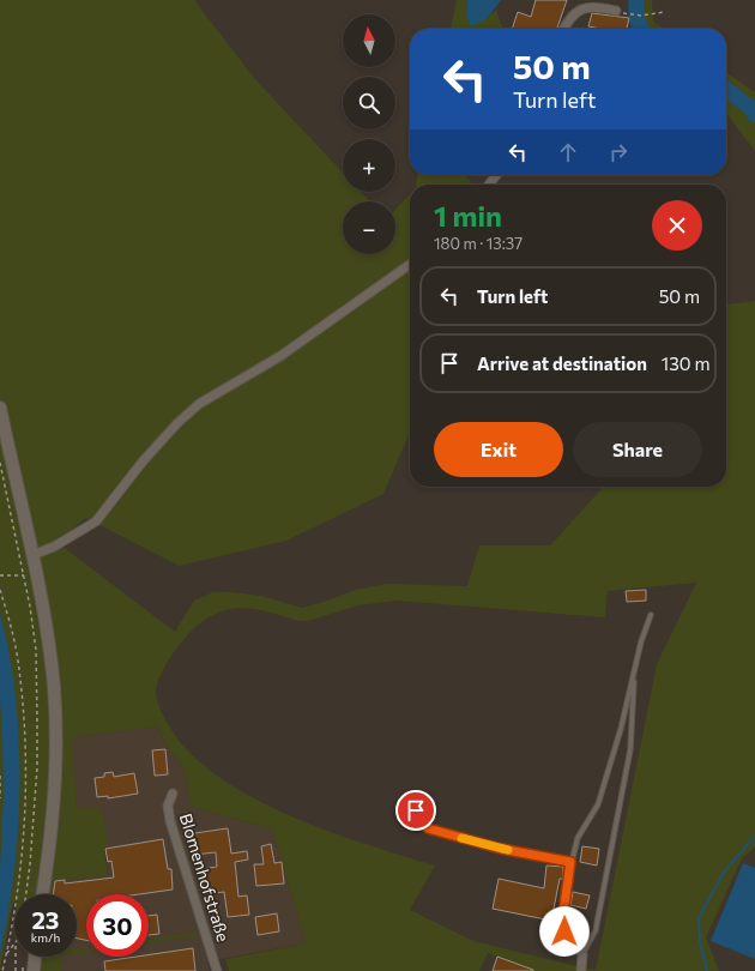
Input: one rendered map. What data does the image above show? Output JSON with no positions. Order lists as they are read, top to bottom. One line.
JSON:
{"streets":{"street":["Blomenhofstraße"]},"north":"top","page":{"map_buttons":["+","−"],"turn":["50 m","Turn left"],"heading":["1 min","180 m · 13:37"],"list":[{"name":"Turn left","value":"50 m"},{"name":"Arrive at destination","value":"130 m"}],"buttons":["Exit","Share"],"speed":"23 km/h","limit":"30"}}
